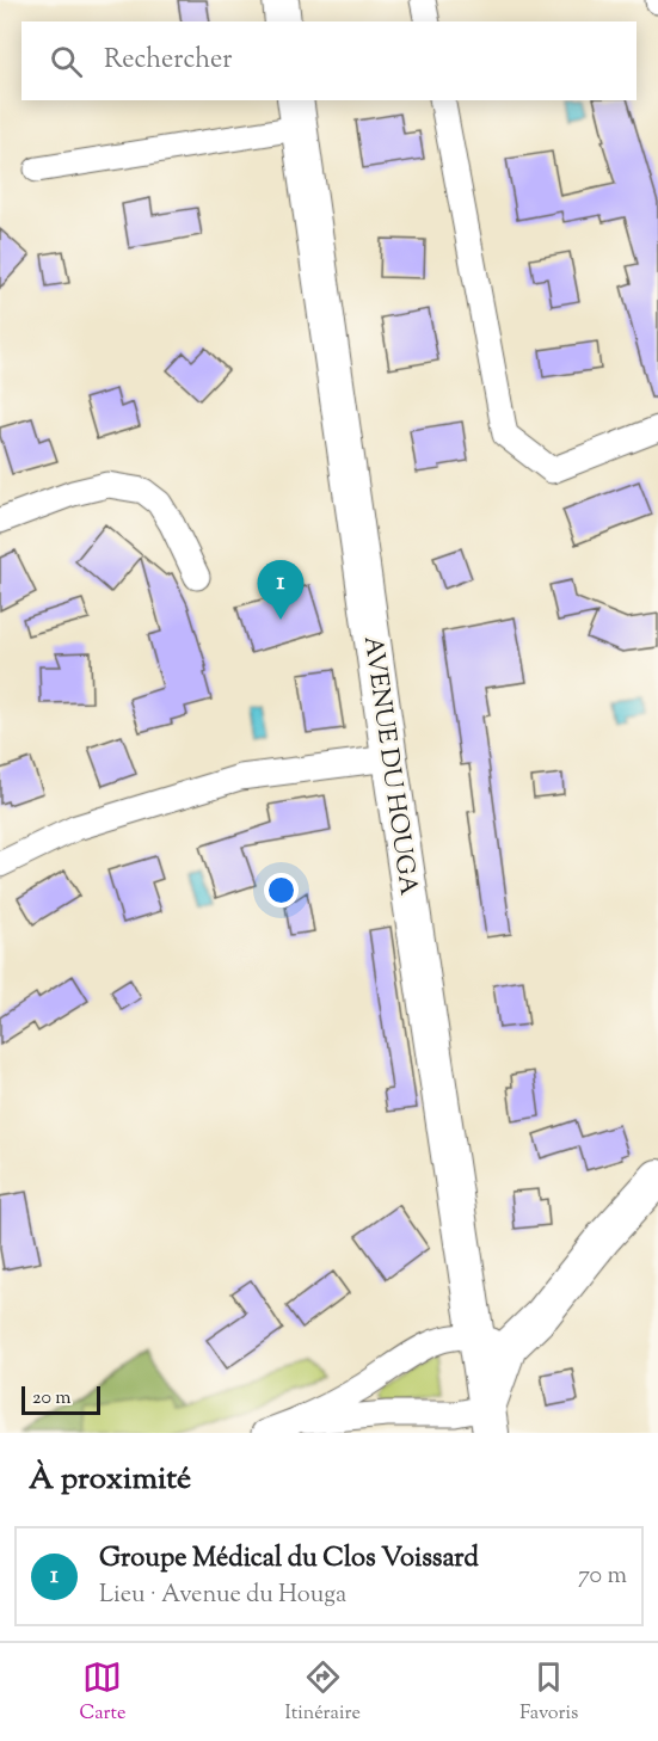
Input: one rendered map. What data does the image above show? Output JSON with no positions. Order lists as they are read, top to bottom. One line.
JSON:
{"streets":{"main road":["AVENUE DU HOUGA"]},"scale_bar":"20 m","page":{"search":"Rechercher","pins":"1","scale":"20 m","heading":"À proximité","list":[{"mark":"1","name":"Groupe Médical du Clos Voissard","note":"Lieu · Avenue du Houga","value":"70 m"}],"nav":["Carte","Itinéraire","Favoris"]}}
